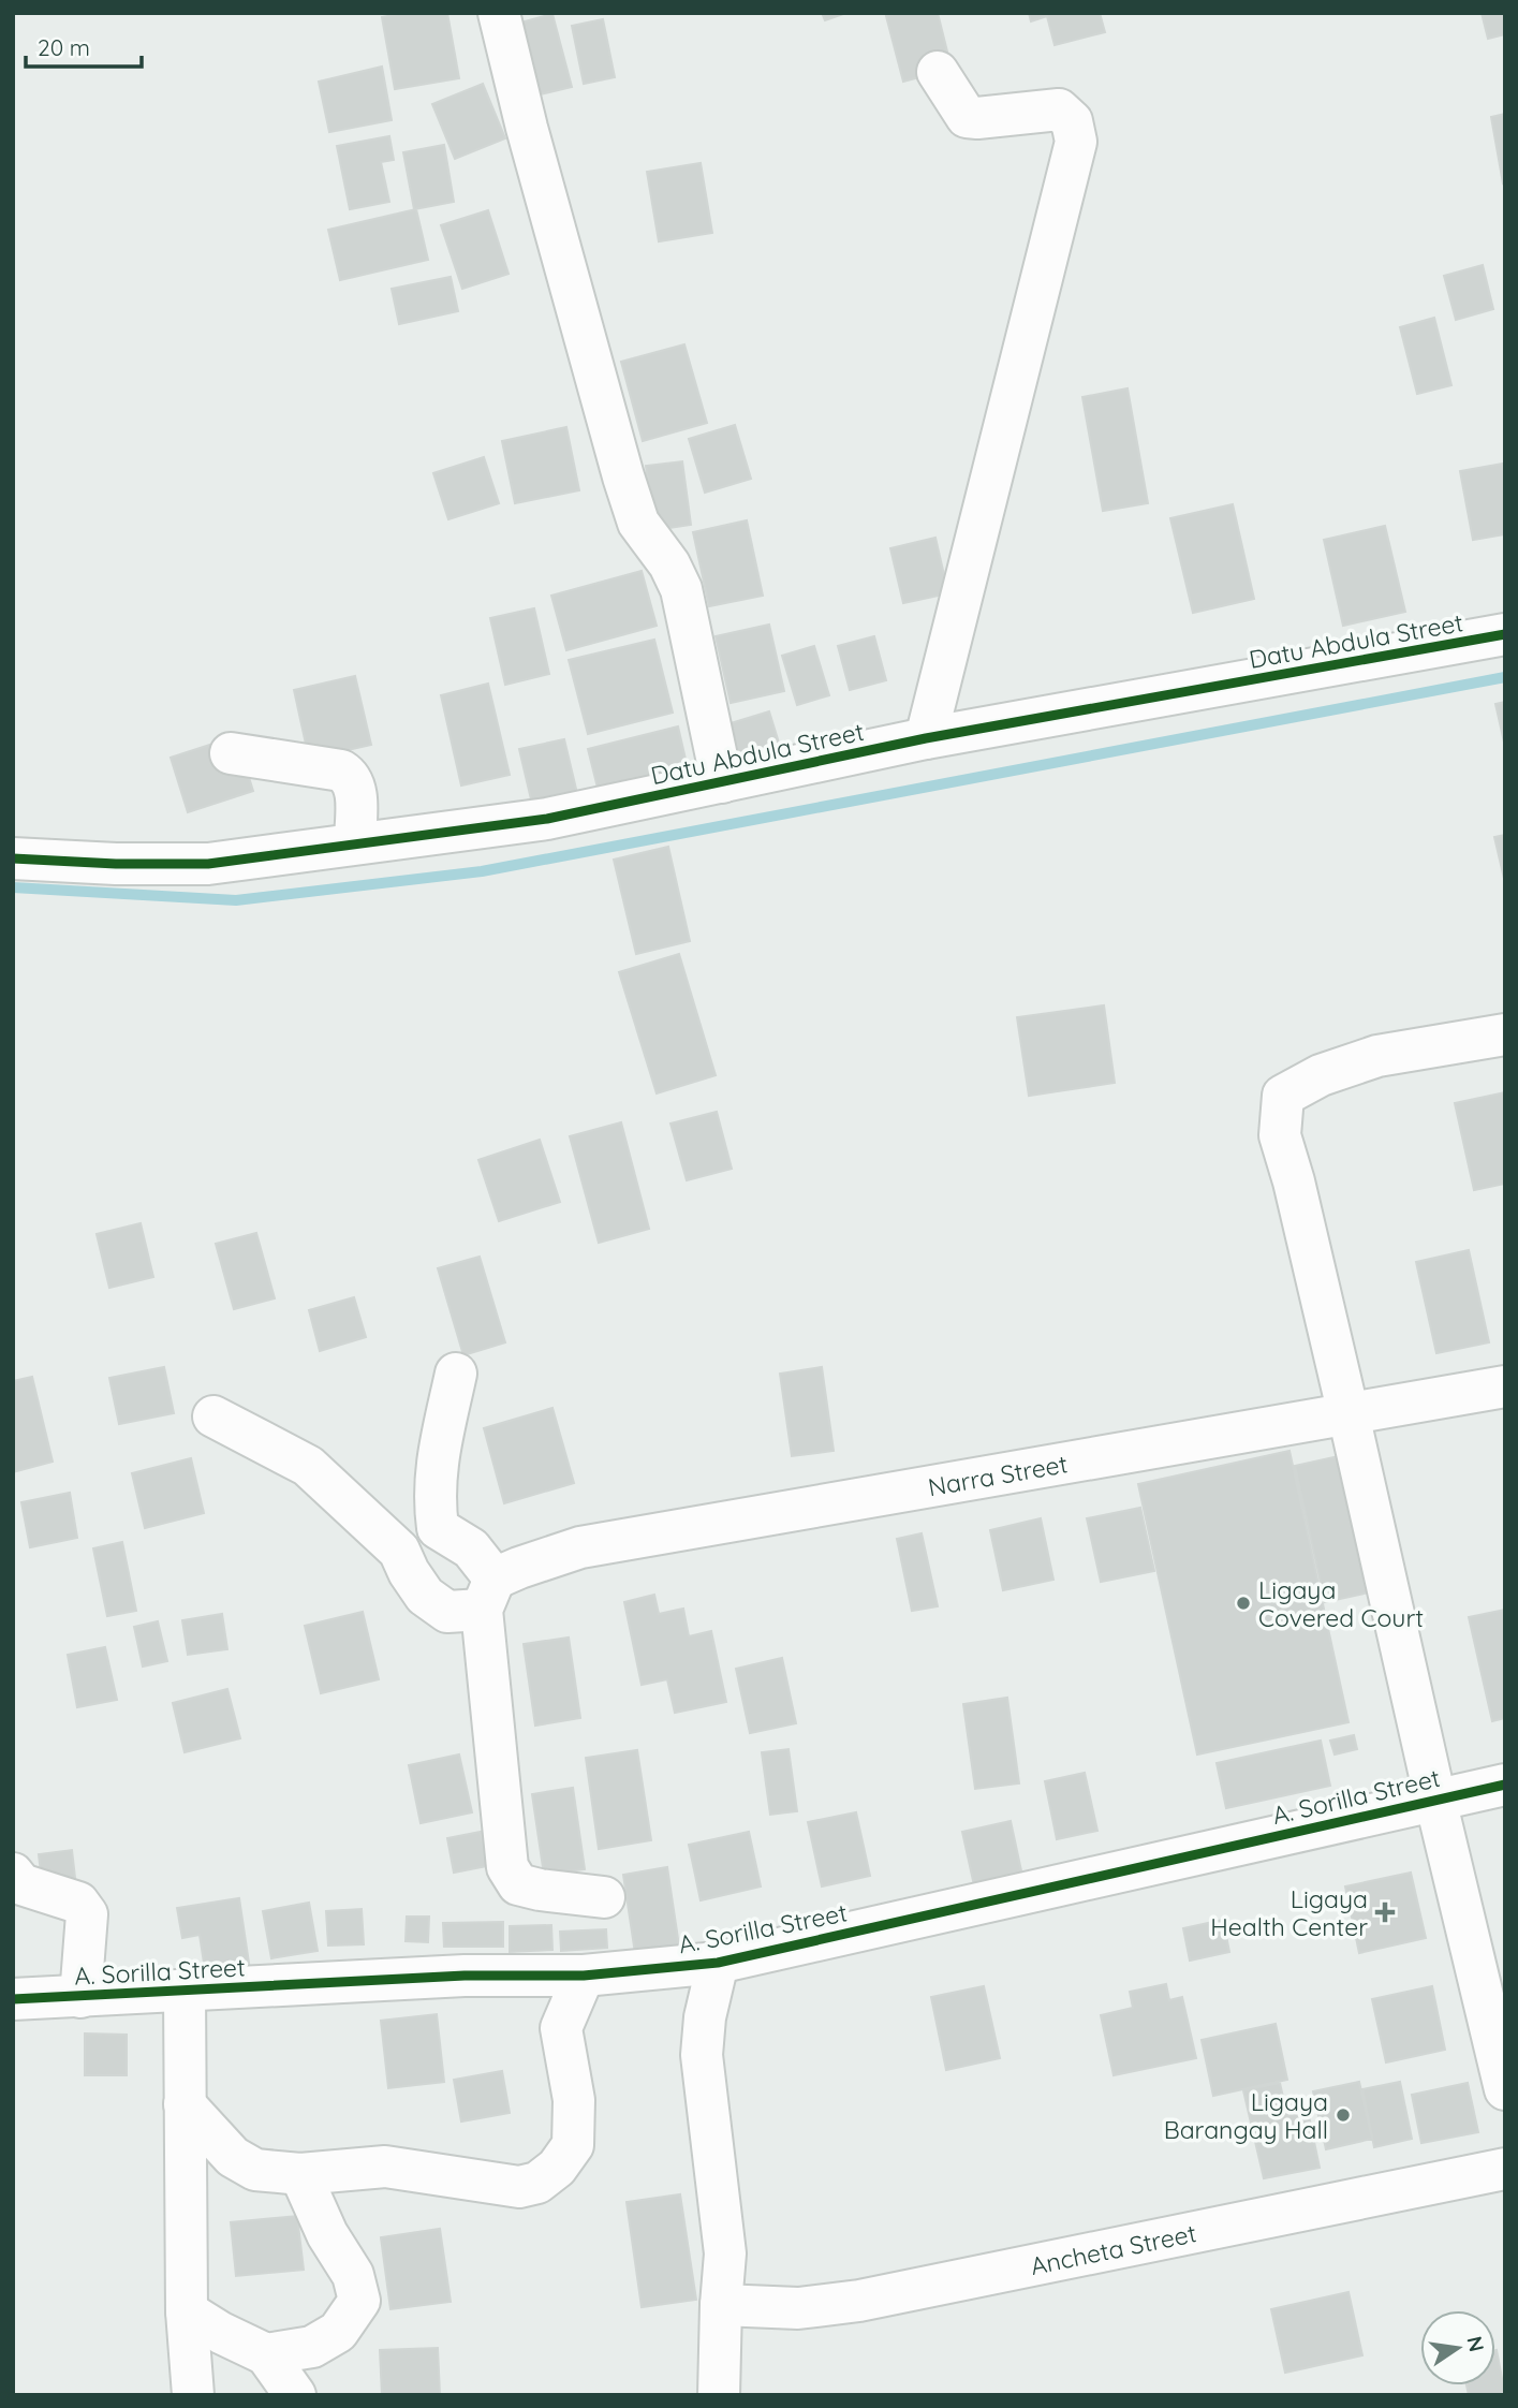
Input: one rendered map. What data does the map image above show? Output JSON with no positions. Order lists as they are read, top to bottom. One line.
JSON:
{"streets":{"street":["Datu Abdula Street","Narra Street","A. Sorilla Street","Ancheta Street"]},"places":{"other":["Ligaya Covered Court","Ligaya Barangay Hall"],"health":["Ligaya Health Center"]},"scale_bar":"20 m","north":"right"}
